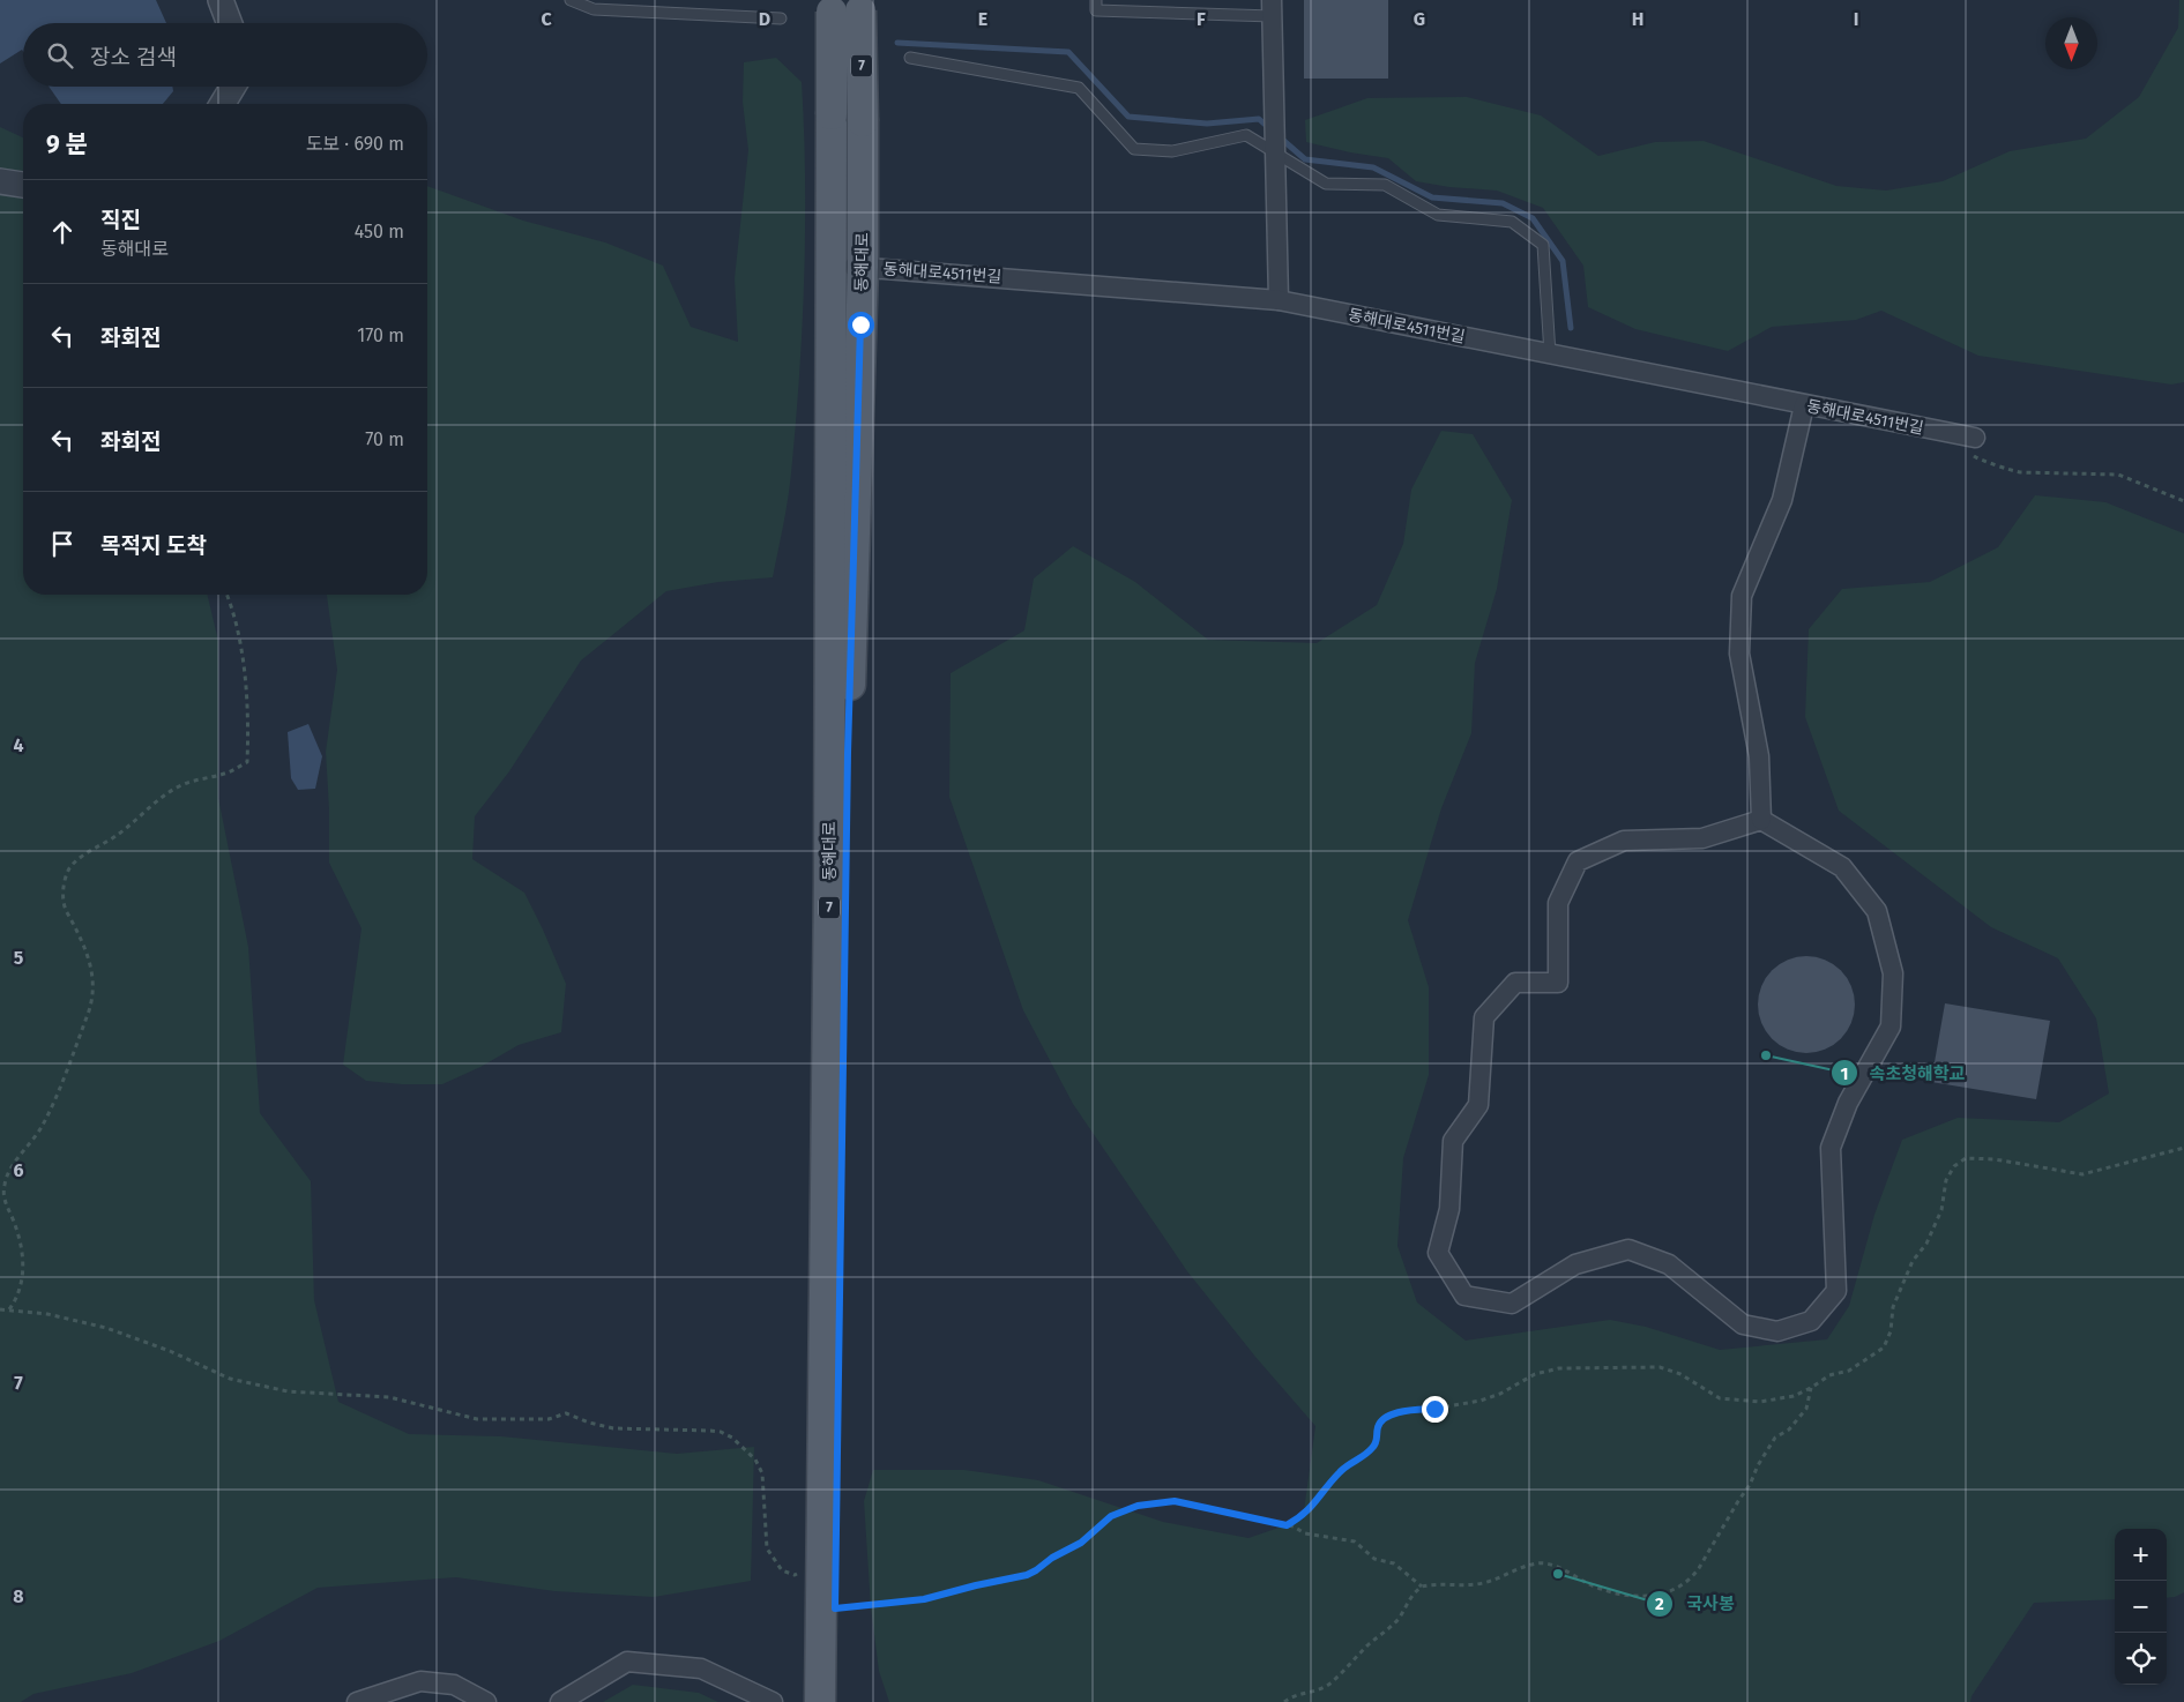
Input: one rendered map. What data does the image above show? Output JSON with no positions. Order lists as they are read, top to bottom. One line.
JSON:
{"streets":{"main road":["7","동해대로"],"street":["동해대로4511번길"]},"crossings":[["동해대로","동해대로4511번길"]],"places":["속초청해학교","국사봉"],"north":"bottom","page":{"search":"장소 검색","heading":["9 분","도보 · 690 m"],"list":[["직진","동해대로","450 m"],["좌회전","170 m"],["좌회전","70 m"],"목적지 도착"],"map_buttons":["+","−"]},"grid":{"columns":["C","D","E","F","G","H","I"],"rows":["4","5","6","7","8"]}}
